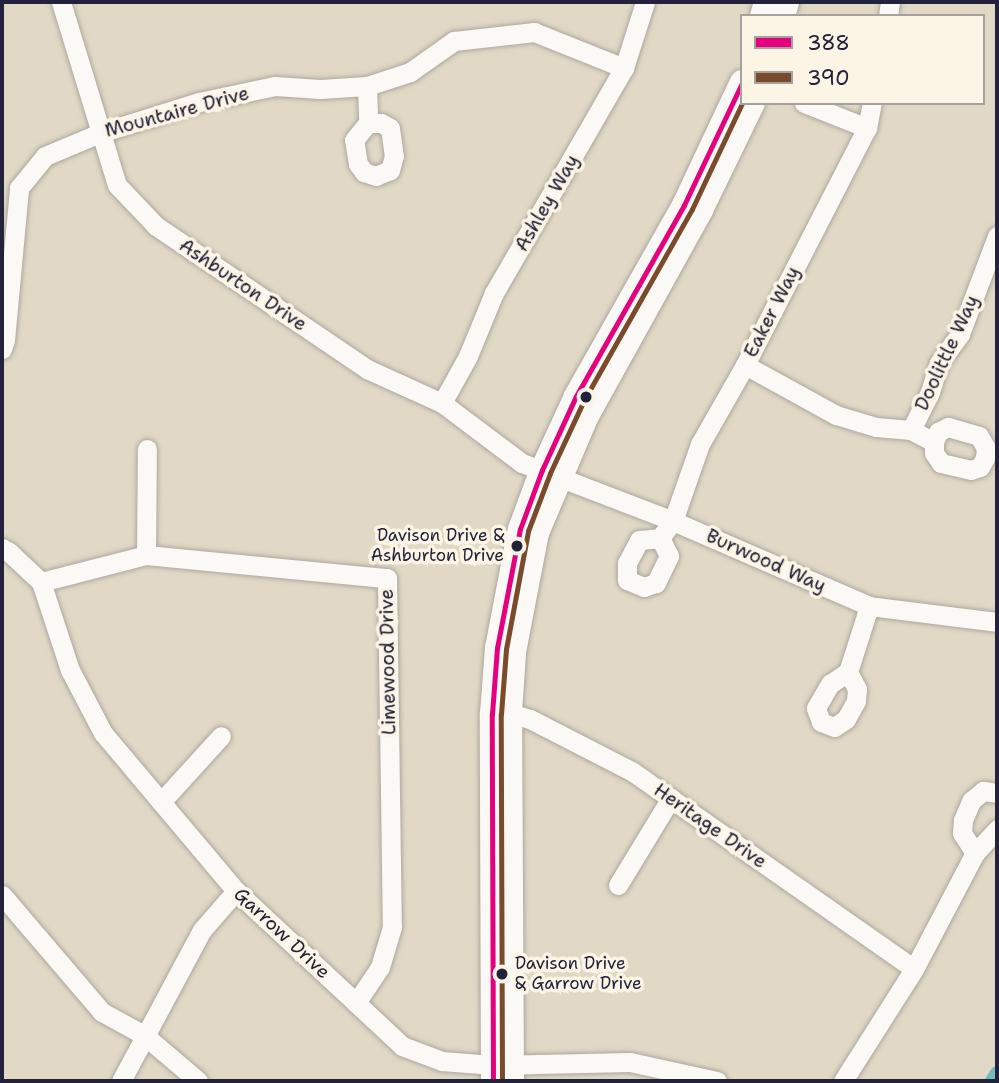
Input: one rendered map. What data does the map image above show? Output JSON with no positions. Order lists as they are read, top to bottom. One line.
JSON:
{"streets":{"street":["Mountaire Drive","Ashley Way","Ashburton Drive","Eaker Way","Doolittle Way","Burwood Way","Limewood Drive","Heritage Drive","Garrow Drive"]},"crossings":[["Mountaire Drive","Ashley Way"],["Mountaire Drive","Ashburton Drive"],["Ashley Way","Ashburton Drive"],["Ashburton Drive","Burwood Way"],["Eaker Way","Burwood Way"],["Limewood Drive","Garrow Drive"]],"places":["Davison Drive & Ashburton Drive","Davison Drive & Garrow Drive"],"lines":["transit line 388","transit line 390"],"legend":["388","390"]}
